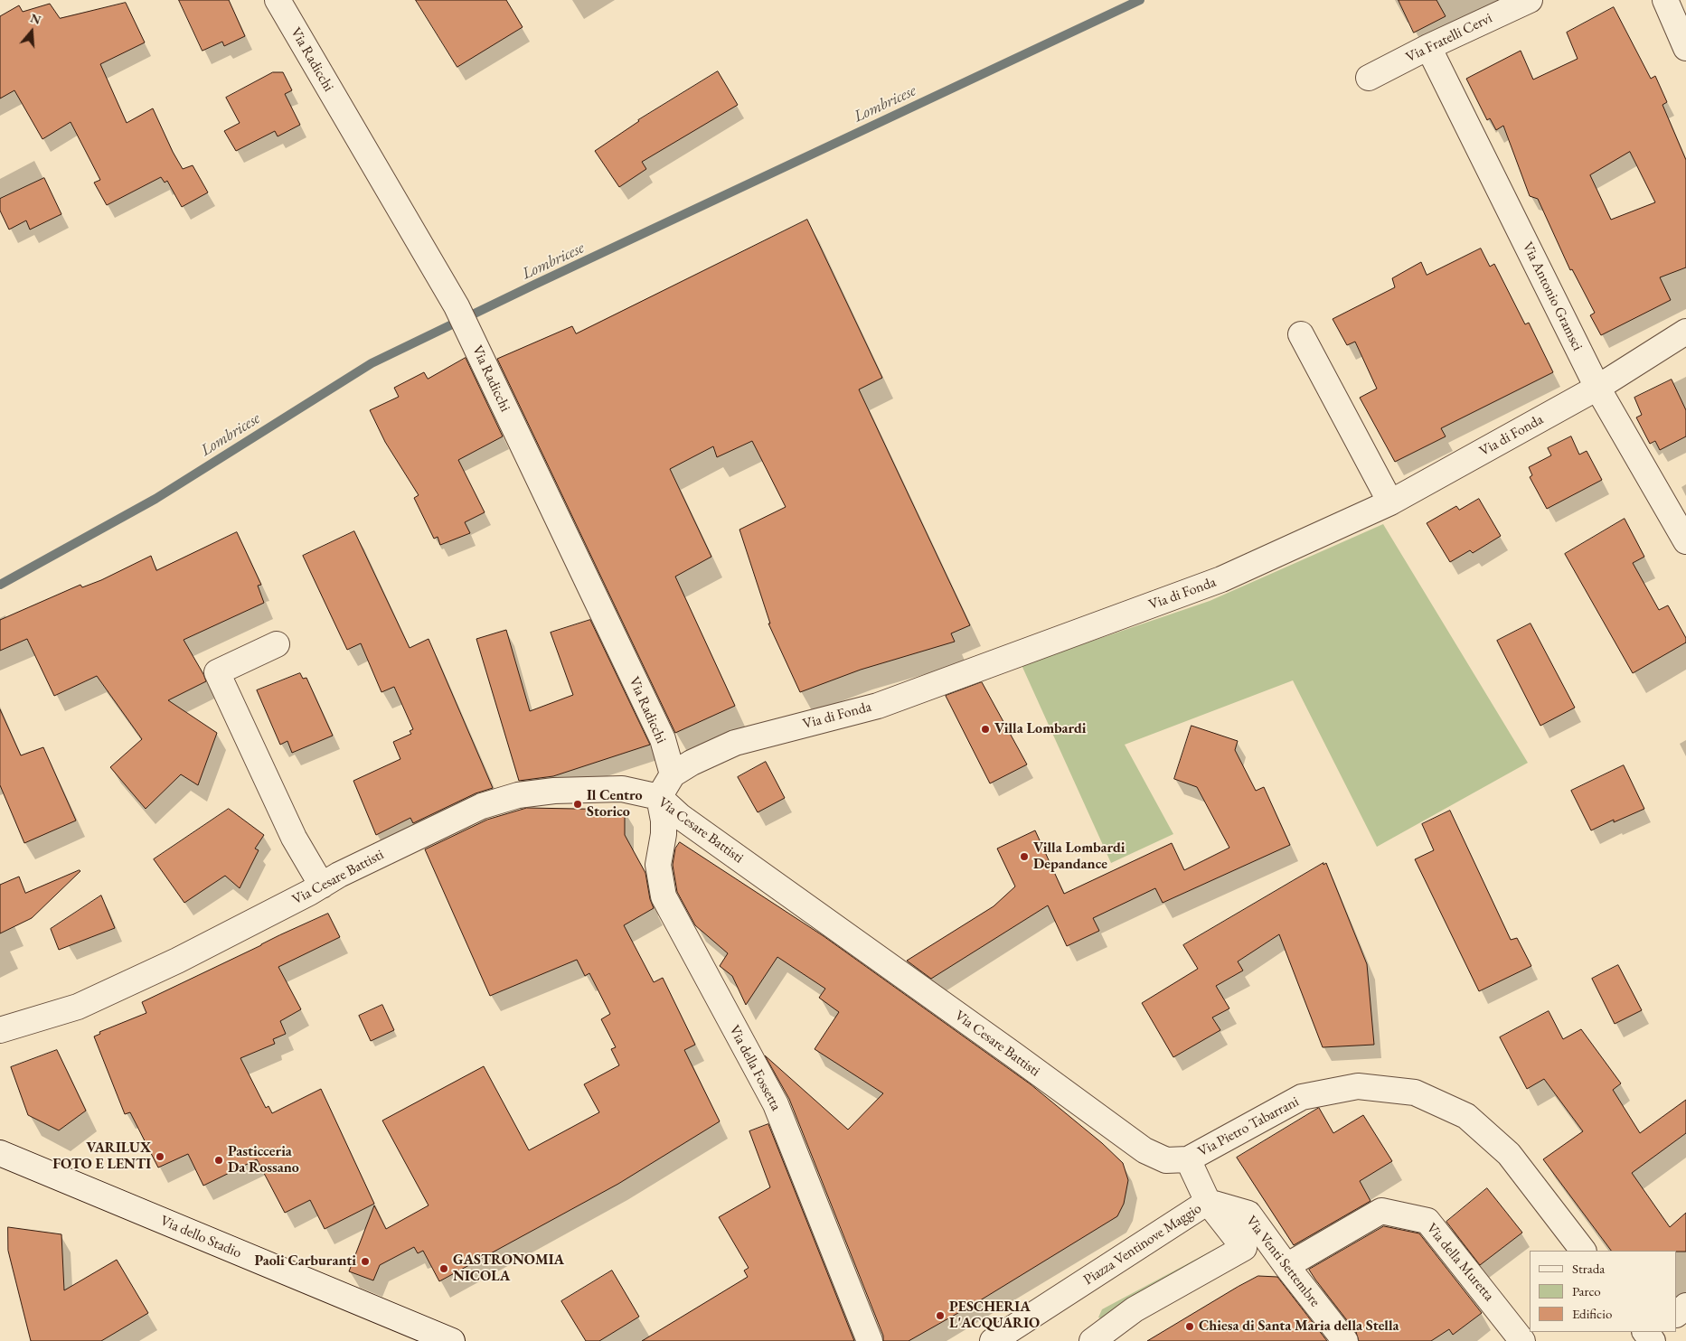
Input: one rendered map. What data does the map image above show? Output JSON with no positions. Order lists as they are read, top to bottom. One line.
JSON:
{"streets":{"street":["Via Fratelli Cervi","Via Radicchi","Via Antonio Gramsci","Via di Fonda","Via Cesare Battisti","Via della Fossetta","Via Pietro Tabarrani","Via dello Stadio","Piazza Ventinove Maggio","Via Venti Settembre","Via della Muretta"]},"crossings":[["Via Fratelli Cervi","Via Antonio Gramsci"],["Via Radicchi","Via di Fonda"],["Via Antonio Gramsci","Via di Fonda"],["Via di Fonda","Via Cesare Battisti"],["Via di Fonda","Via della Fossetta"],["Via Cesare Battisti","Via della Fossetta"],["Via Cesare Battisti","Via Pietro Tabarrani"],["Piazza Ventinove Maggio","Via Venti Settembre"],["Via Venti Settembre","Via della Muretta"]],"water":["Lombricese"],"places":["Villa Lombardi","Il Centro Storico","Villa Lombardi Depandance","VARILUX FOTO E LENTI","Pasticceria Da Rossano","Paoli Carburanti","GASTRONOMIA NICOLA","PESCHERIA L'ACQUARIO","Chiesa di Santa Maria della Stella"],"legend":["Strada","Parco","Edificio"],"north":"top"}
